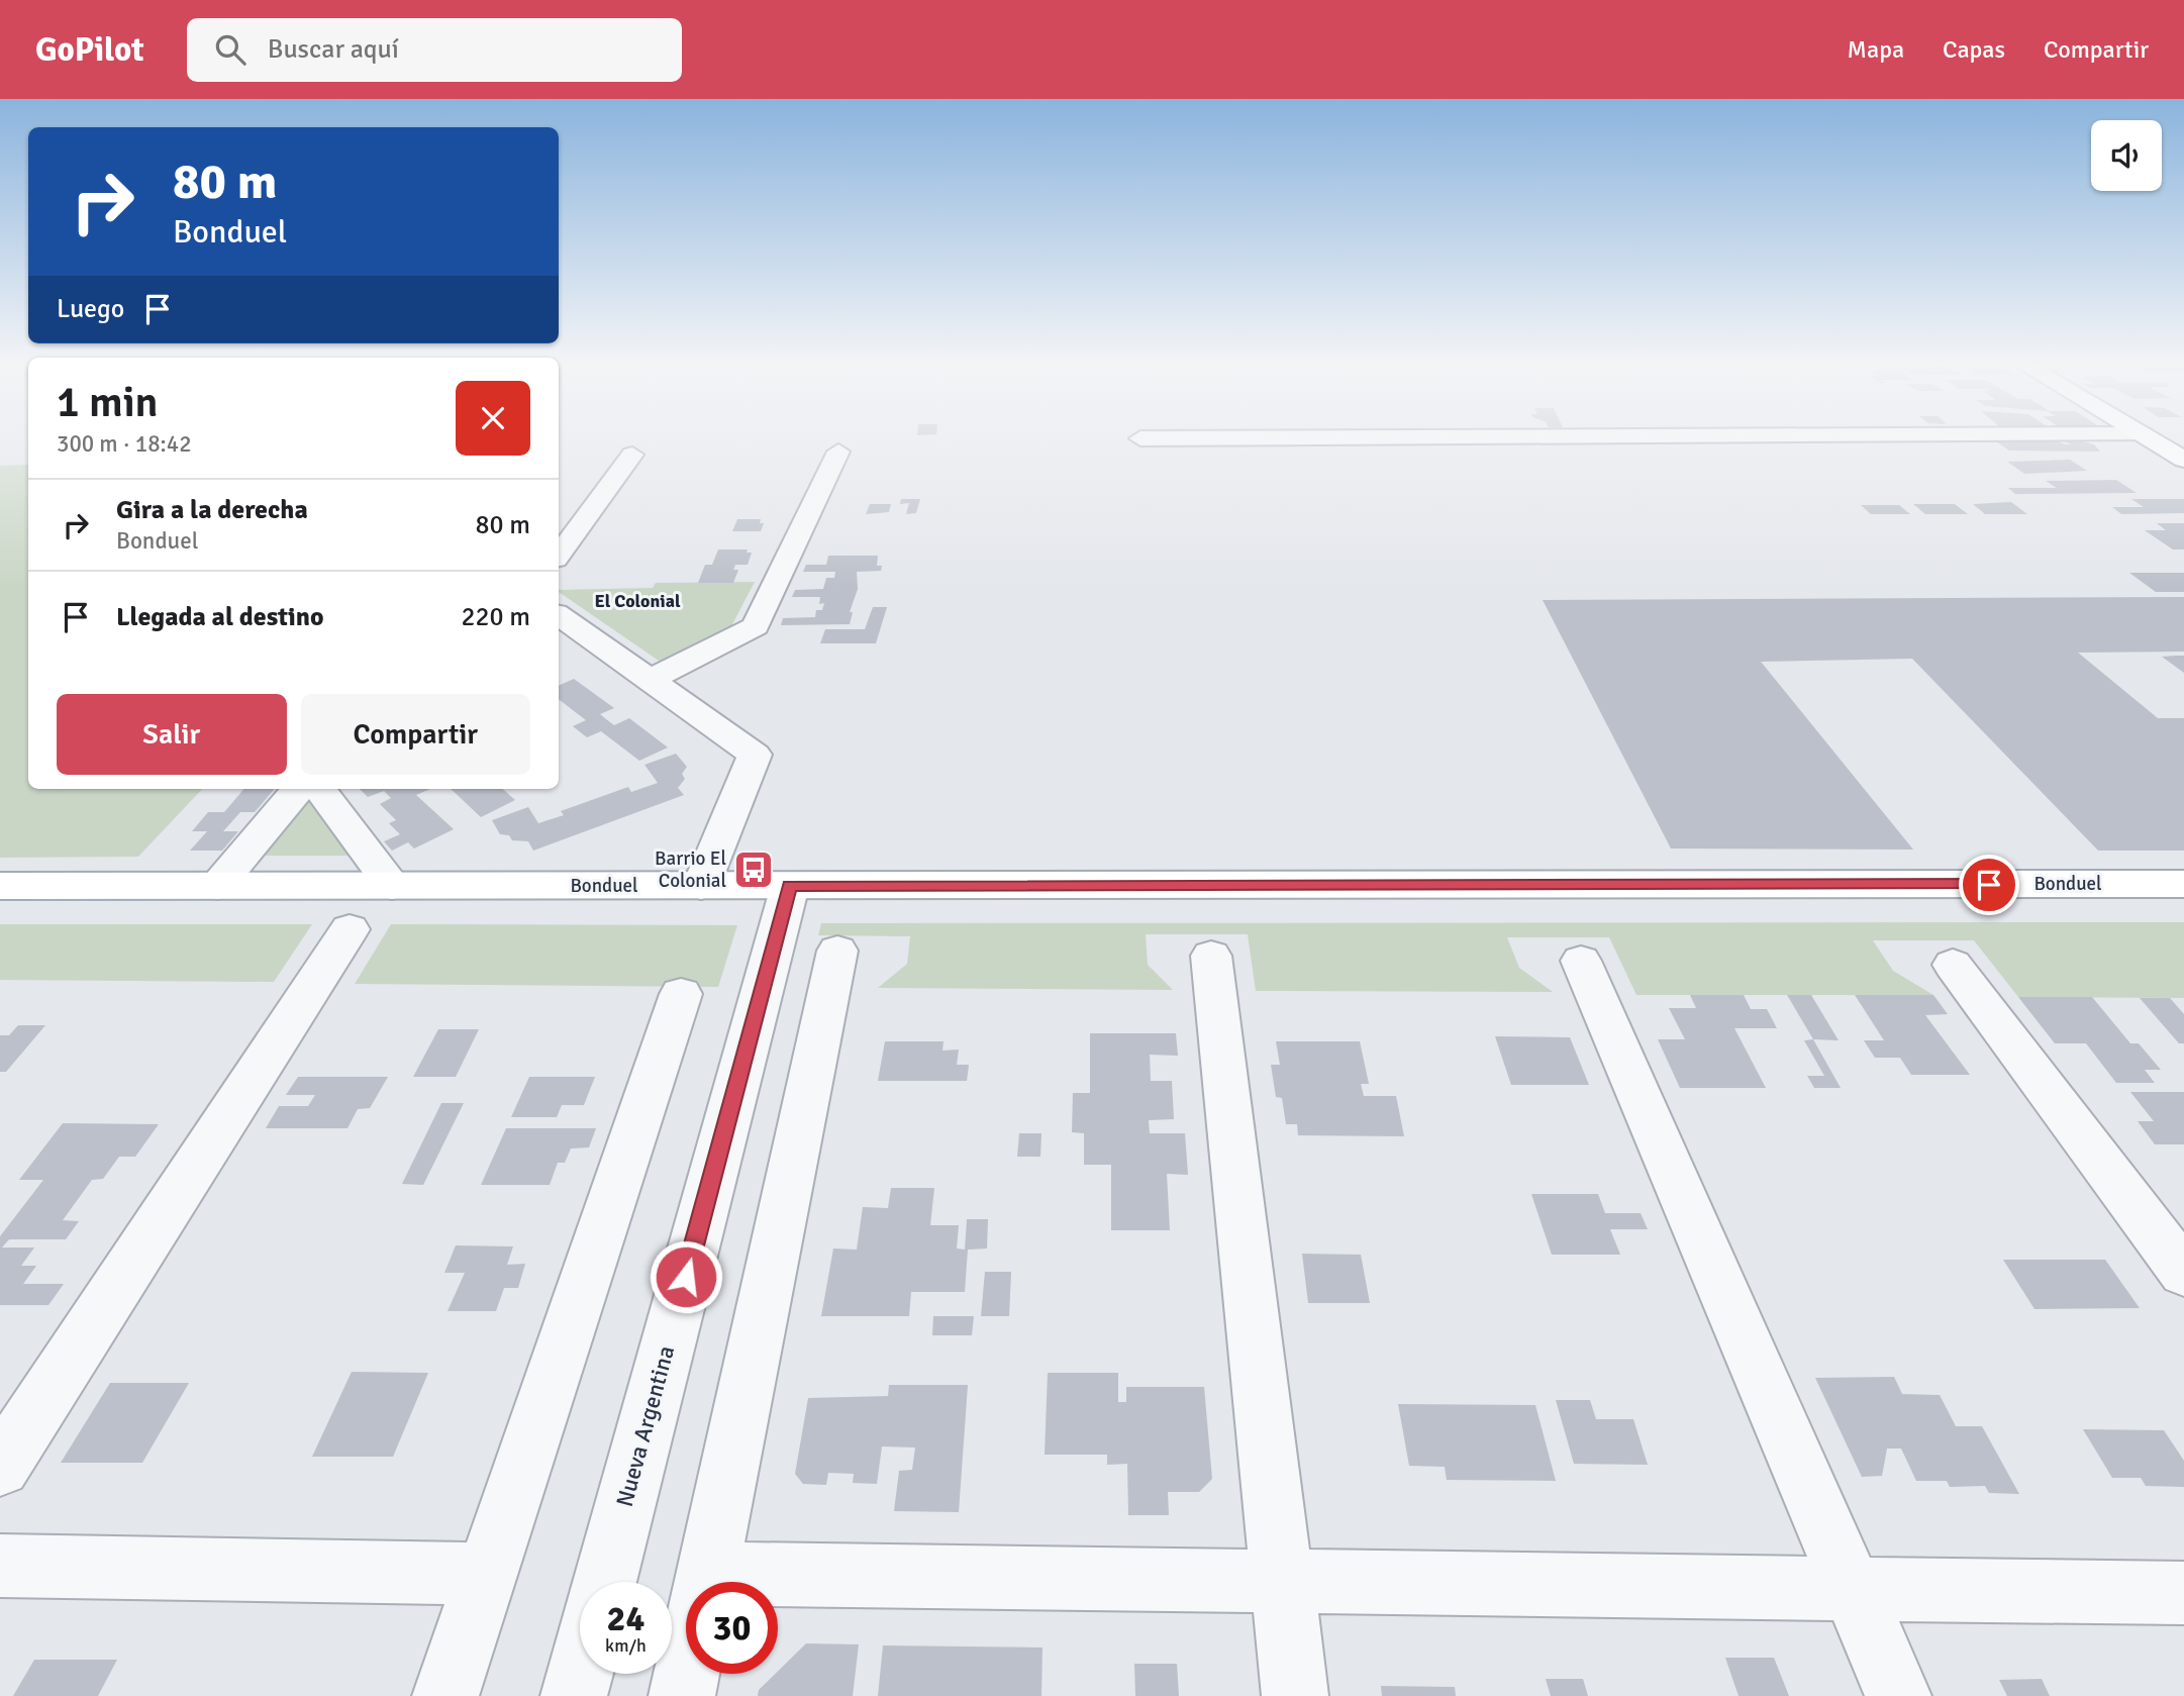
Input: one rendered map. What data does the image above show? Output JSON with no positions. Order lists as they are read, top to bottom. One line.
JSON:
{"streets":{"main road":["Bonduel"],"street":["Nueva Argentina"]},"crossings":[["Bonduel","Nueva Argentina"]],"districts":["El Colonial"],"places":{"bus stop":["Barrio El Colonial"]},"page":{"header":"GoPilot","search":"Buscar aquí","nav":["Mapa","Capas","Compartir"],"turn":["80 m","Bonduel"],"then":"Luego","heading":["1 min","300 m · 18:42"],"list":[{"name":"Gira a la derecha","note":"Bonduel","value":"80 m"},{"name":"Llegada al destino","value":"220 m"}],"buttons":["Salir","Compartir"],"speed":"24 km/h","limit":"30"}}
